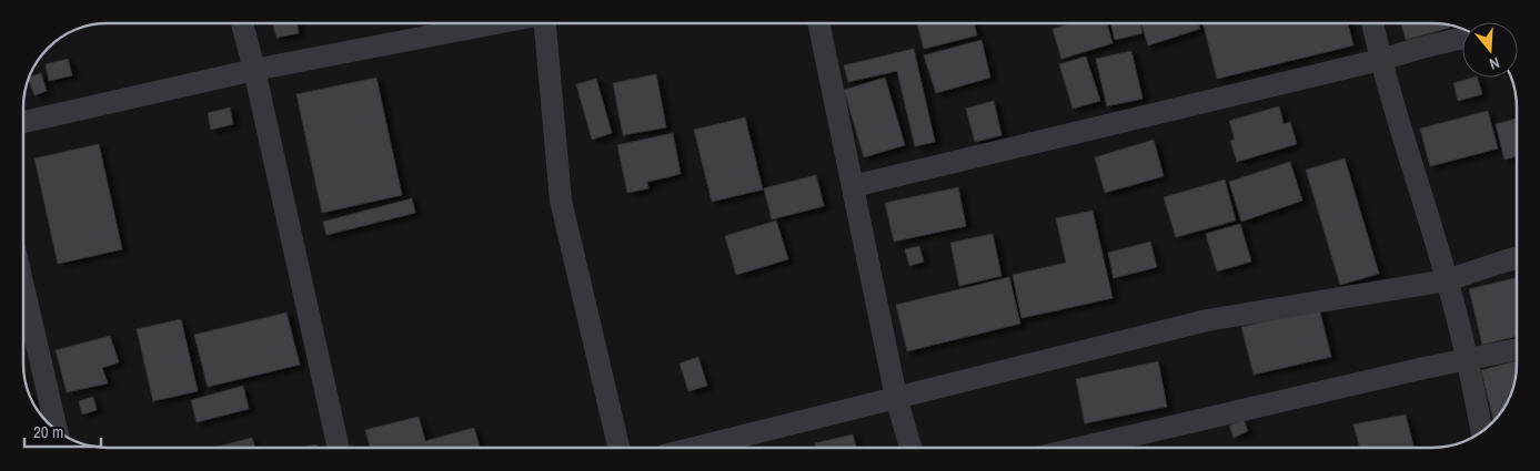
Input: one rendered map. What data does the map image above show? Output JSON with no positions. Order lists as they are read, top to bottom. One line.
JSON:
{"scale_bar":"20 m","north":"bottom"}
